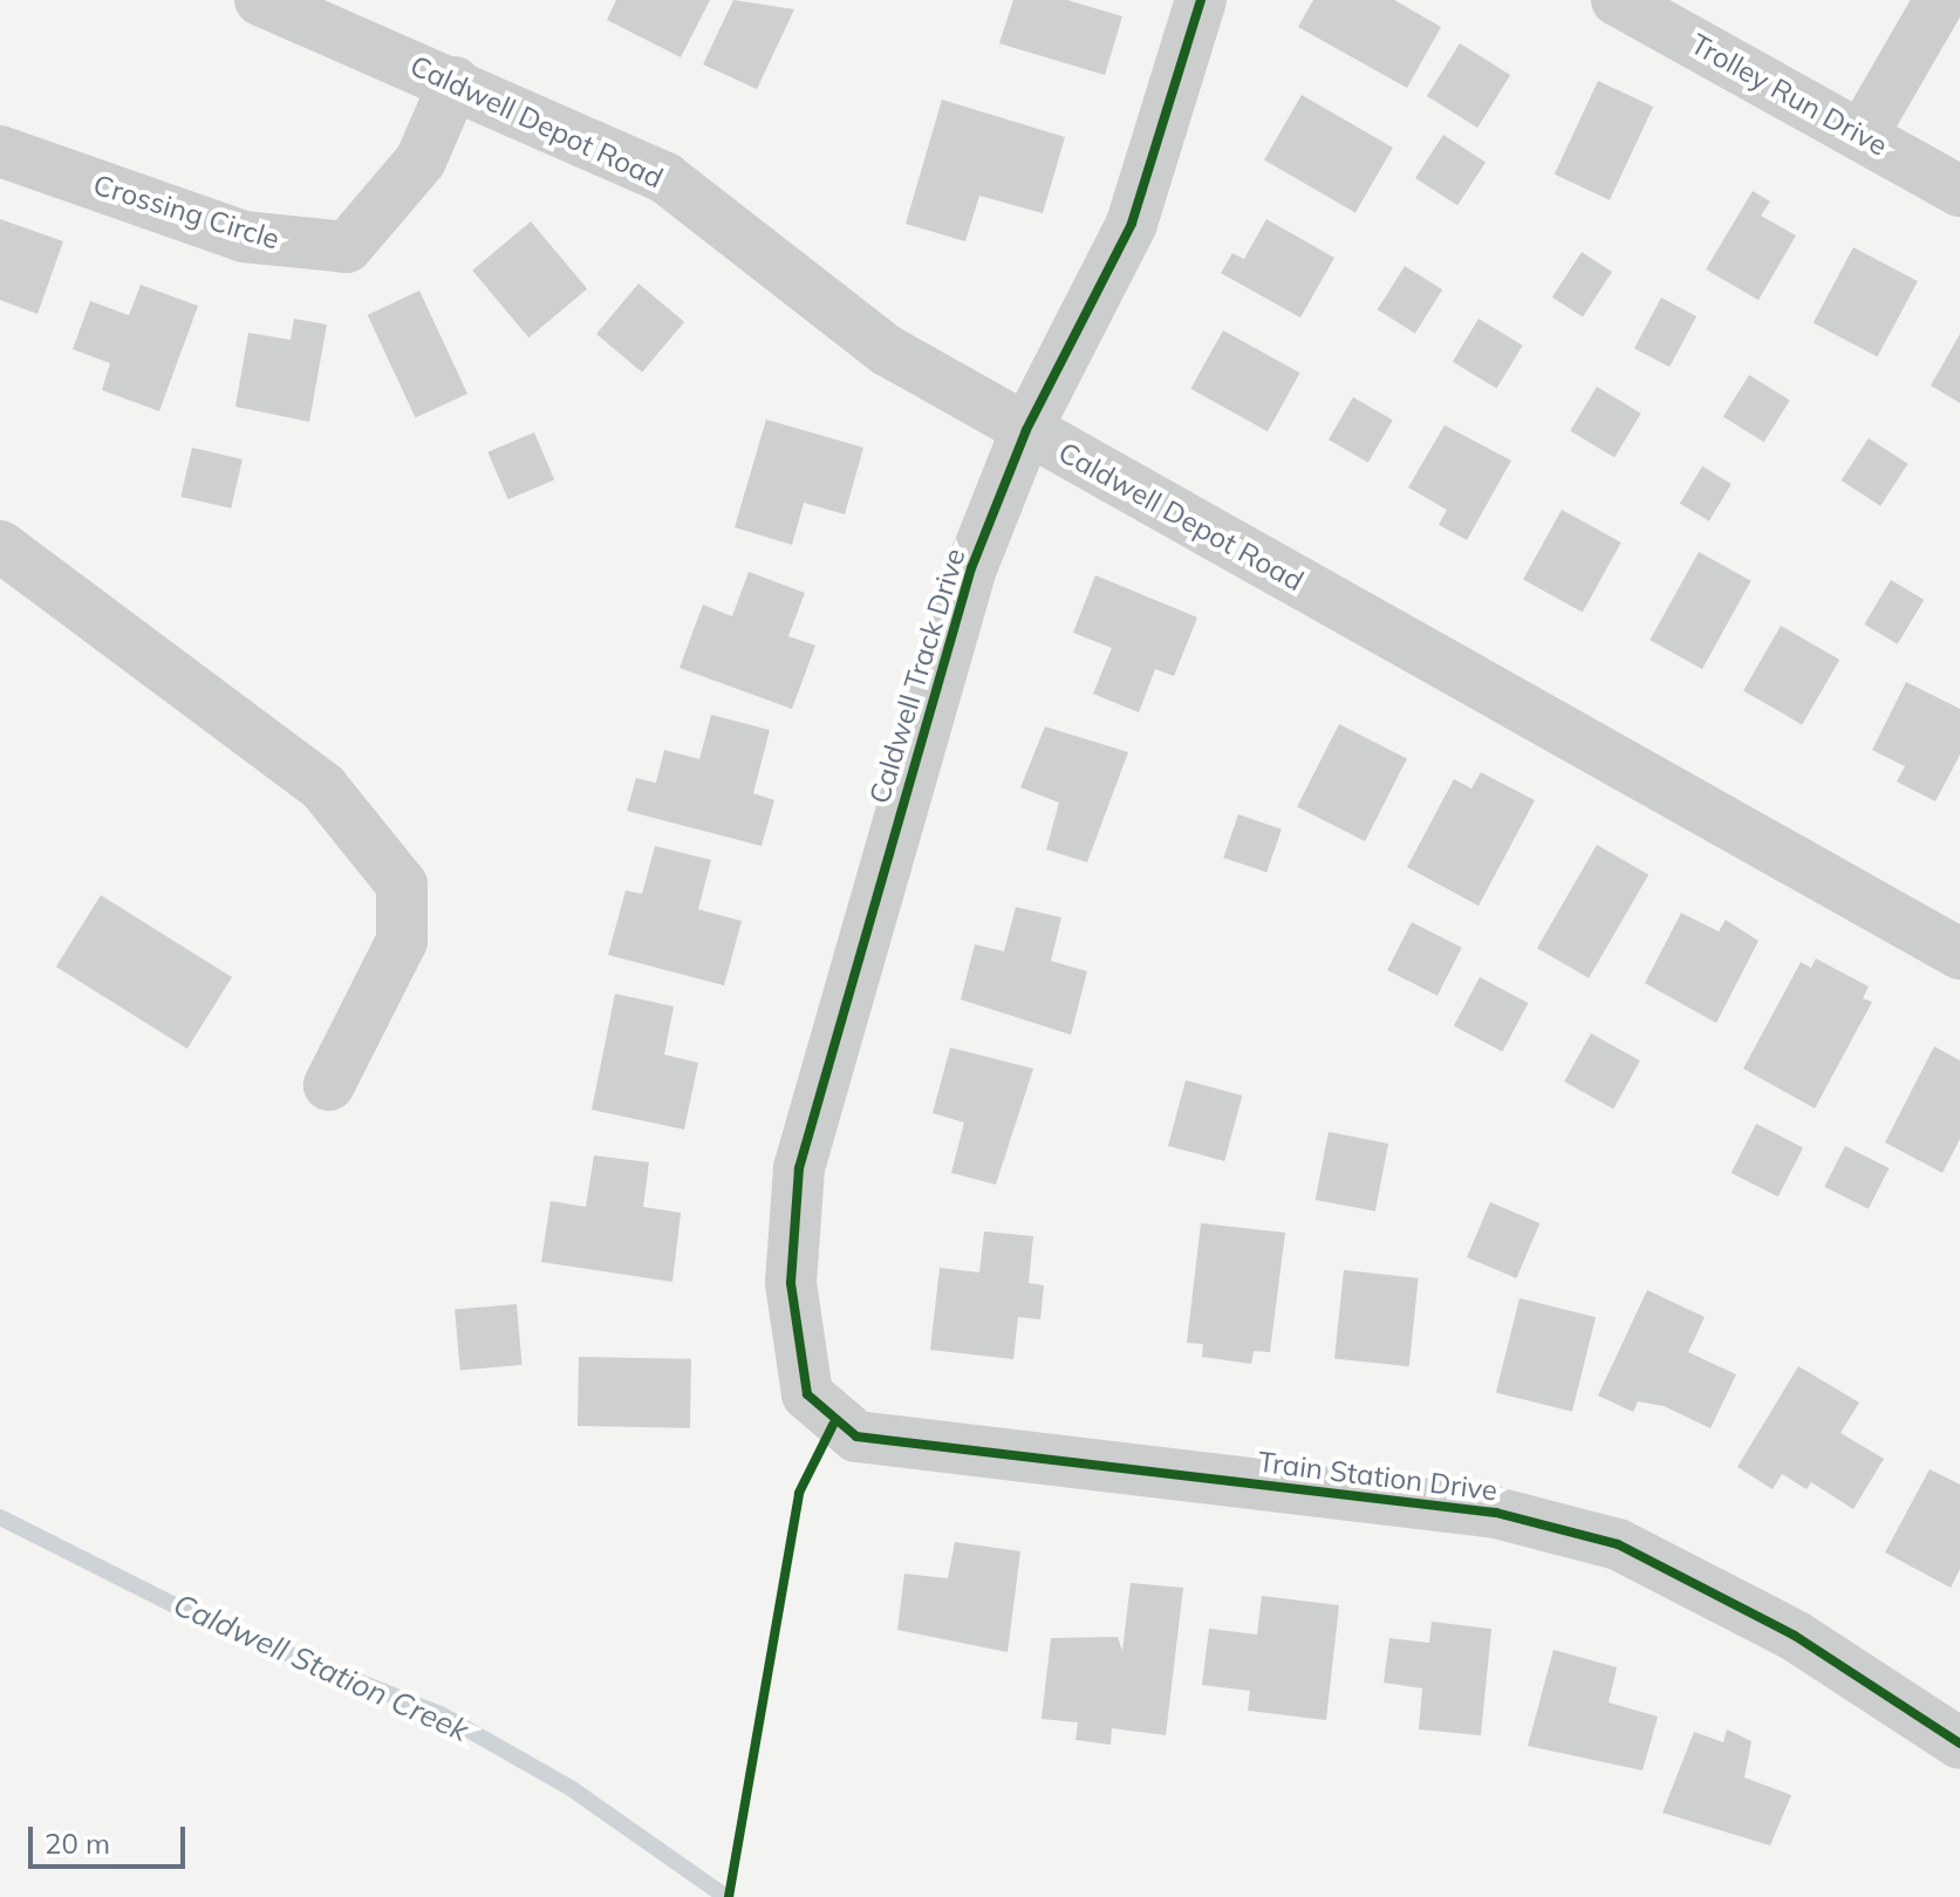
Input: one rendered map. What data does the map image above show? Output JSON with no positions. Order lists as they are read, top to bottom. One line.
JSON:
{"streets":{"street":["Trolley Run Drive","Caldwell Depot Road","Crossing Circle","Caldwell Track Drive","Train Station Drive"]},"crossings":[["Caldwell Depot Road","Crossing Circle"],["Caldwell Depot Road","Caldwell Track Drive"],["Caldwell Track Drive","Train Station Drive"]],"water":["Caldwell Station Creek"],"scale_bar":"20 m"}
